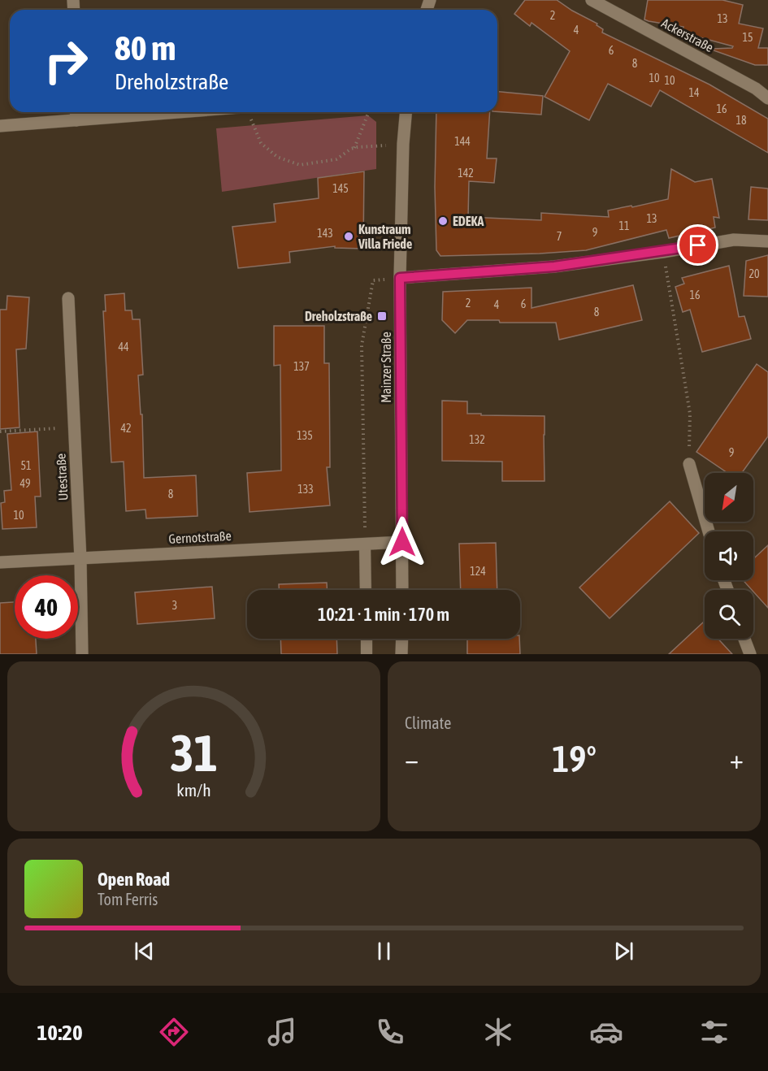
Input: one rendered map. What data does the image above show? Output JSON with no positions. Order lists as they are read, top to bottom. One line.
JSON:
{"streets":{"street":["Ackerstraße","Mainzer Straße","Utestraße","Gernotstraße"]},"crossings":[["Mainzer Straße","Gernotstraße"],["Utestraße","Gernotstraße"]],"places":{"other":["EDEKA","Kunstraum Villa Friede"],"transit":["Dreholzstraße"]},"house_numbers":["2","13","4","15","6","8","10","10","14","16","18","144","142","145","13","11","9","143","7","20","16","2","6","4","8","44","137","42","135","132","9","51","49","133","8","10","124","3"],"north":"bottom left","page":{"turn":["80 m","Dreholzstraße"],"limit":"40","trip":"10:21 · 1 min · 170 m","tile":"Climate","heat":["−","19°","+"],"song":["Open Road","Tom Ferris"],"tabs":"10:20","gauge":["31","km/h"]}}
